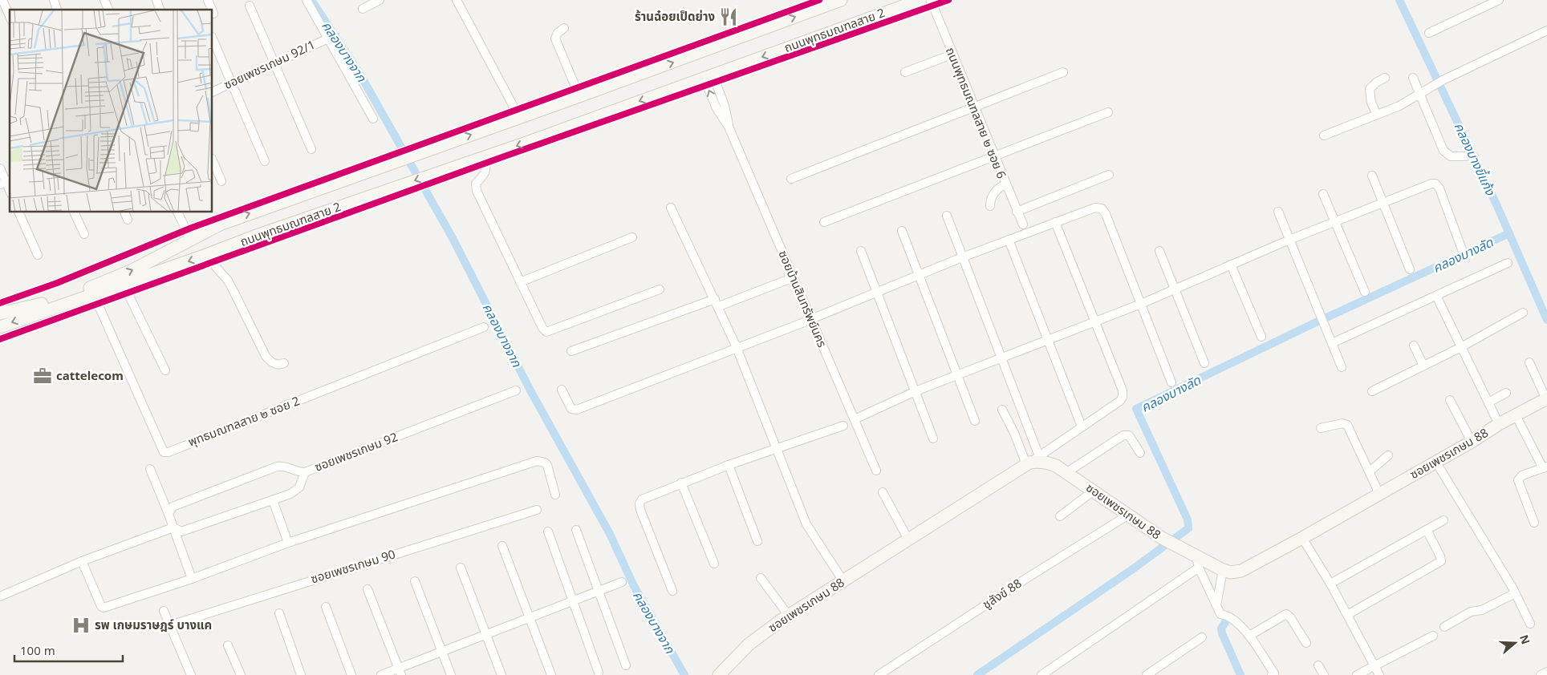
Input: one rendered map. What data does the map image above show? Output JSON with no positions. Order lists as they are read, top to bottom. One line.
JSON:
{"streets":{"main road":["ถนนพุทธมณฑลสาย 2","ซอยเพชรเกษม 88"],"street":["ซอยเพชรเกษม 92/1","ถนนพุทธมณฑลสาย ๒ ซอย 6","ซอยบ้านสินทรัพย์นคร","พุทธมณฑลสาย ๒ ซอย 2","ซอยเพชรเกษม 92","ซอยเพชรเกษม 90","ชูสังข์ 88"]},"crossings":[["ถนนพุทธมณฑลสาย 2","ซอยบ้านสินทรัพย์นคร"],["ถนนพุทธมณฑลสาย 2","พุทธมณฑลสาย ๒ ซอย 2"],["ซอยเพชรเกษม 88","ชูสังข์ 88"]],"water":["คลองบางจาก","คลองบางขี้แก้ง","คลองบางลัด"],"places":{"restaurant":["ร้านฉ๋อยเป็ดย่าง"],"office":["cattelecom"],"hospital":["รพ เกษมราษฎร์ บางแค"]},"scale_bar":"100 m","north":"right"}
